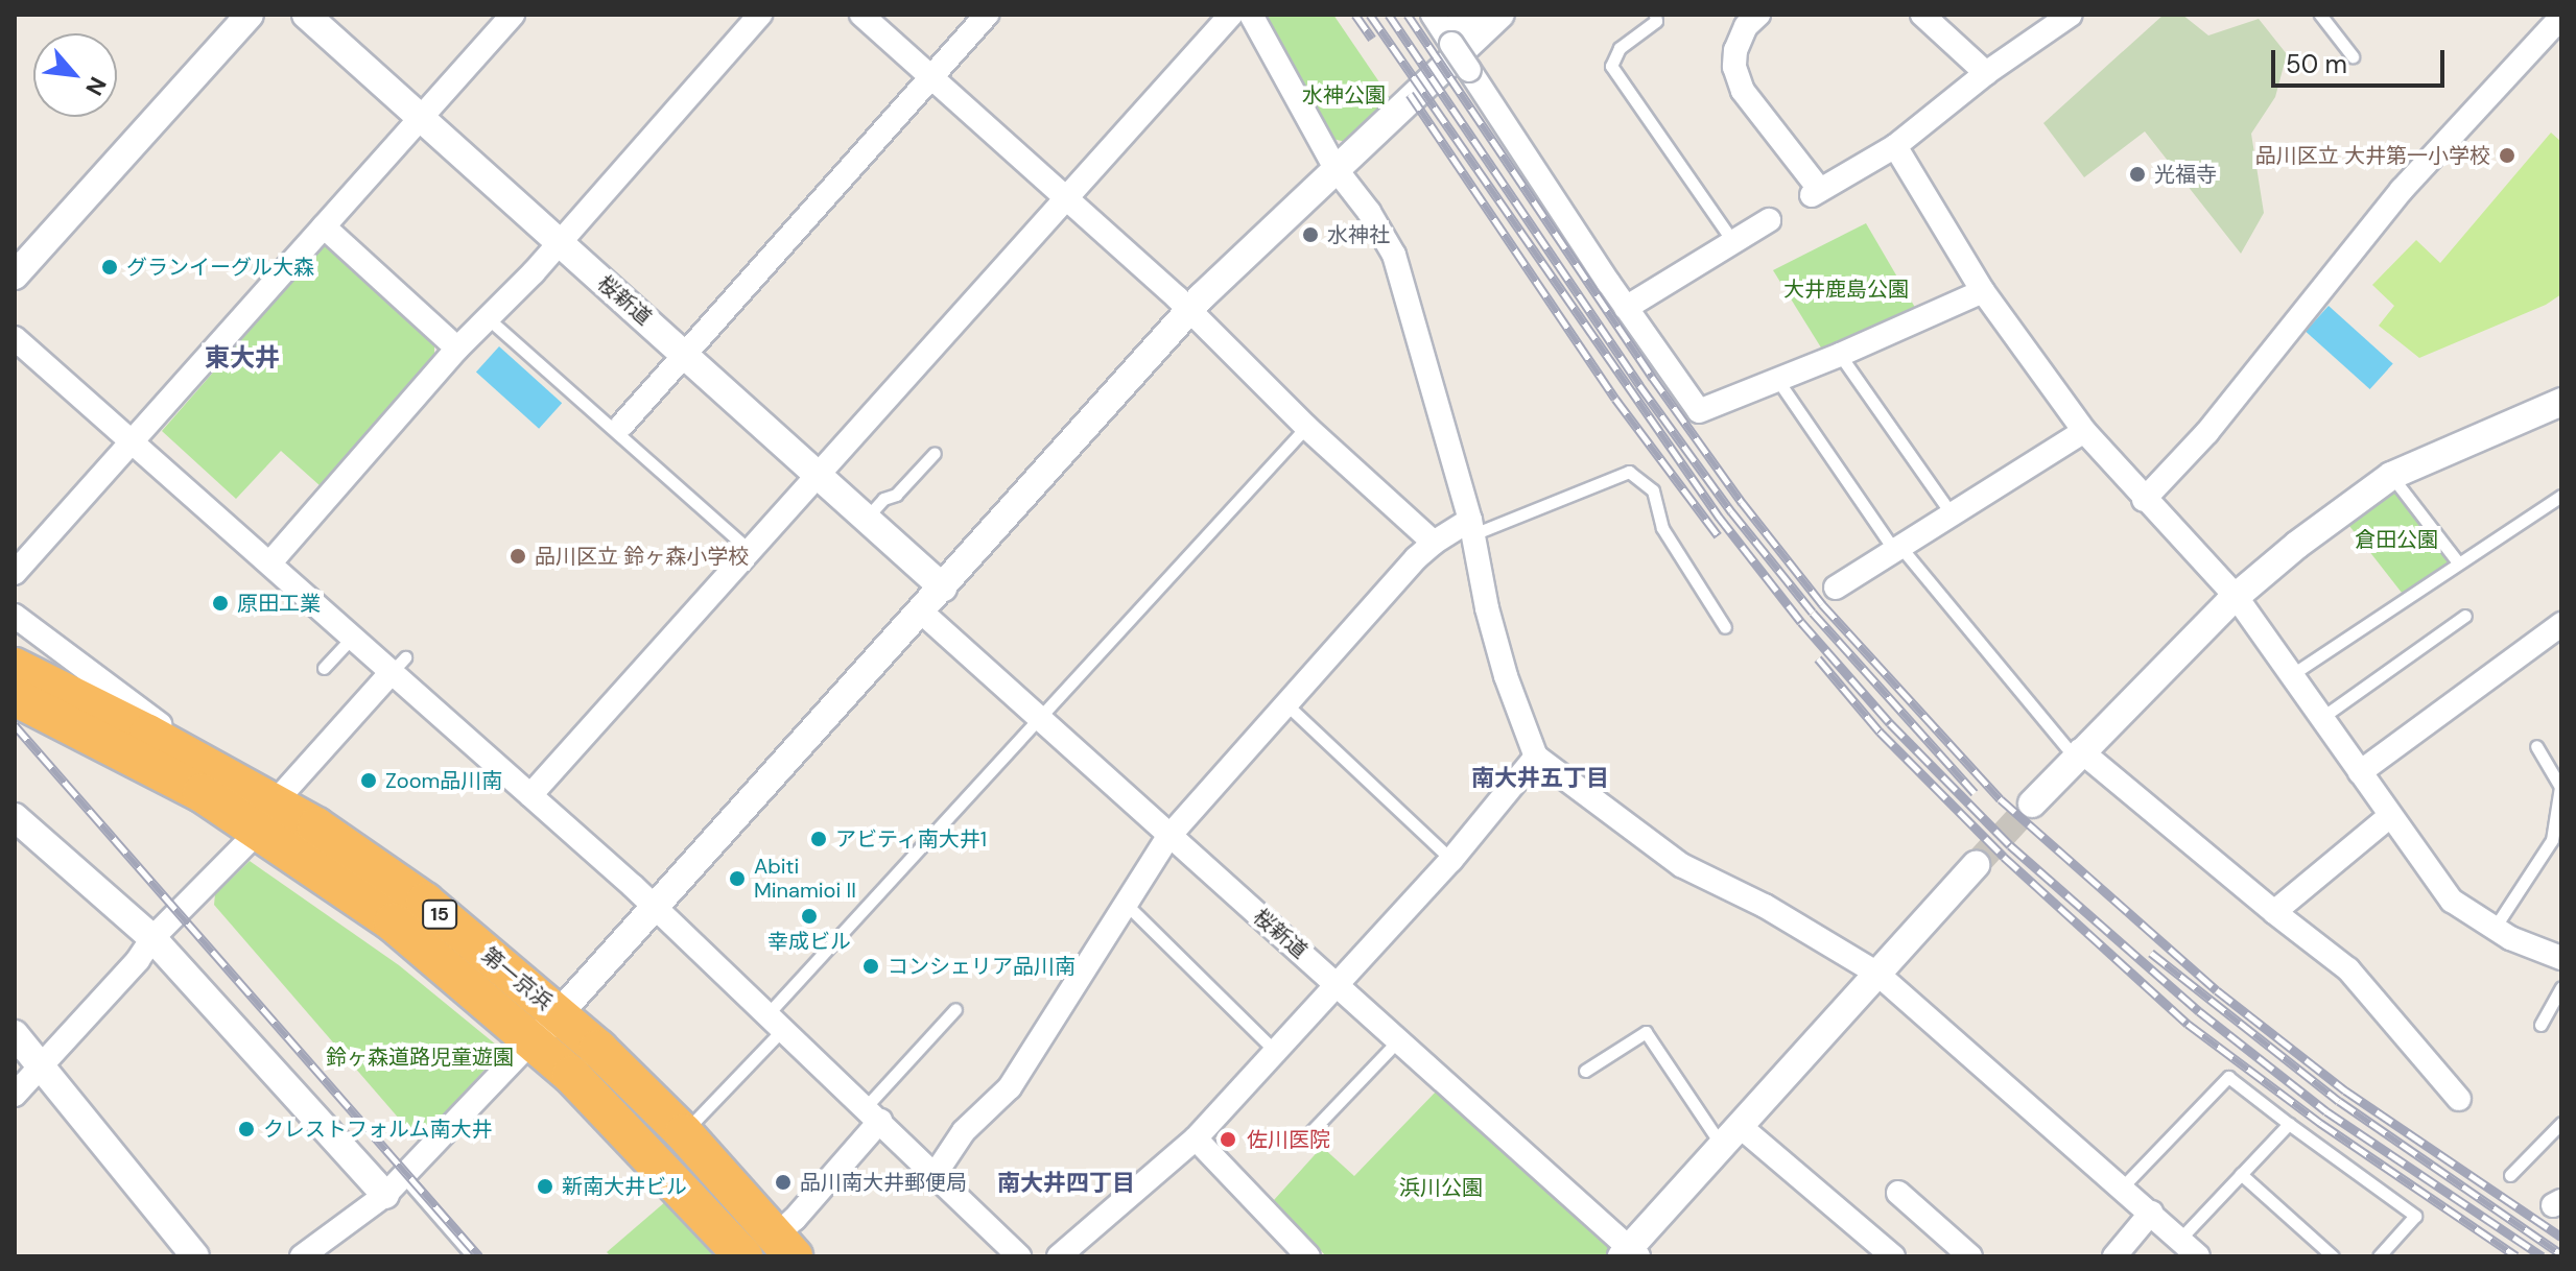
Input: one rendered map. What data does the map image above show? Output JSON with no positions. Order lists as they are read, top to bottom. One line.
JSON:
{"streets":{"highway":["15","第一京浜"],"street":["桜新道"]},"districts":["東大井","南大井五丁目","南大井四丁目"],"parks":["水神公園","大井鹿島公園","倉田公園","鈴ヶ森道路児童遊園","浜川公園"],"places":["品川区立 大井第一小学校","光福寺","水神社","グランイーグル大森","品川区立 鈴ヶ森小学校","原田工業","Zoom品川南","アビティ南大井1","Abiti Minamioi II","幸成ビル","コンシェリア品川南","クレストフォルム南大井","佐川医院","品川南大井郵便局","新南大井ビル"],"scale_bar":"50 m","north":"bottom right"}
